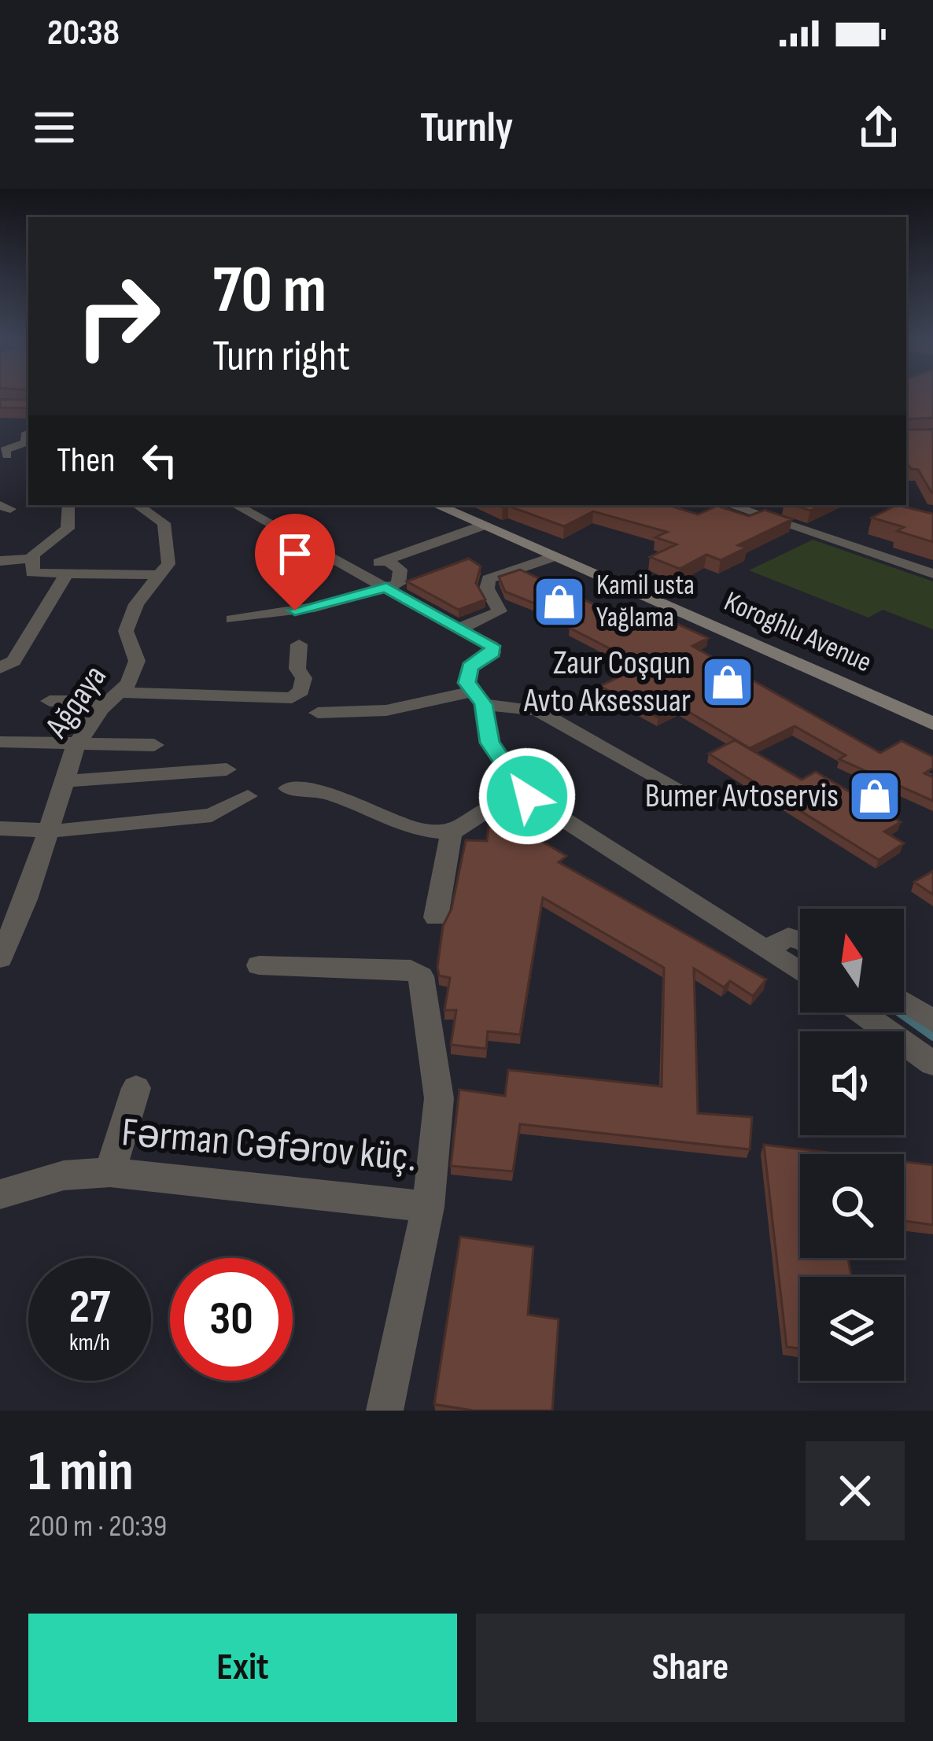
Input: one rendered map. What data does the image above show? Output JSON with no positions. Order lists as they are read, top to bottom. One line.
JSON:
{"streets":{"street":["Koroghlu Avenue","Ağqaya","Fərman Cəfərov küç."]},"places":{"shop":["Kamil usta Yağlama","Zaur Coşqun Avto Aksessuar","Bumer Avtoservis"]},"north":"top","page":{"status":"20:38","header":"Turnly","turn":["70 m","Turn right"],"then":"Then","speed":"27 km/h","limit":"30","heading":["1 min","200 m · 20:39"],"buttons":["Exit","Share"]}}
